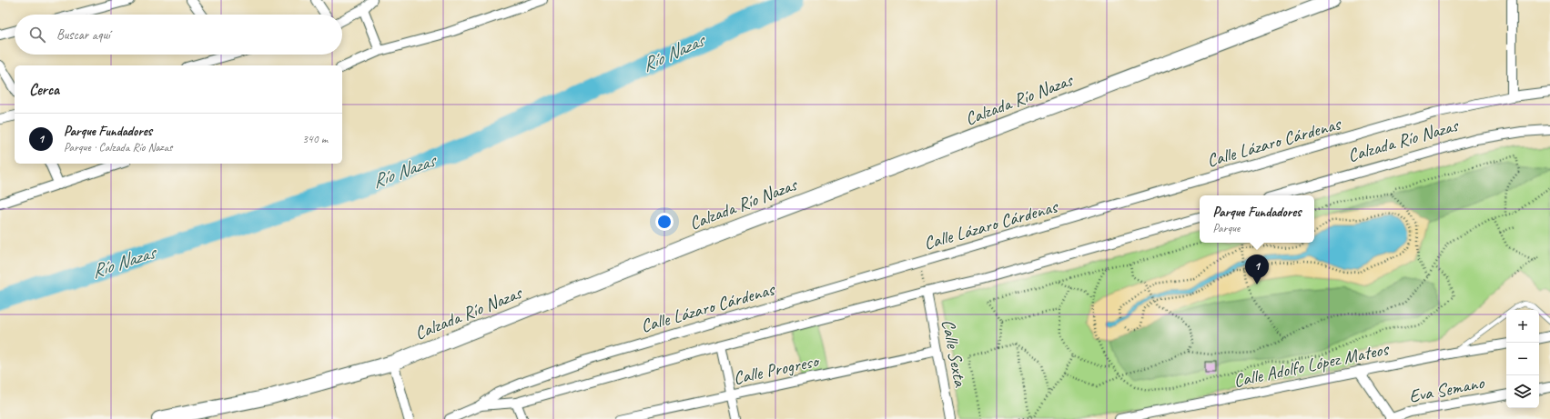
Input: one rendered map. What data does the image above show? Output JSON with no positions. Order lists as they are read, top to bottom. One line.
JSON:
{"streets":{"main road":["Calzada Río Nazas"],"street":["Calle Lázaro Cárdenas","Calle Sexta","Calle Adolfo López Mateos","Calle Progreso","Eva Semano"]},"crossings":[["Calle Sexta","Calle Progreso"]],"water":["Río Nazas"],"page":{"search":"Buscar aquí","heading":"Cerca","list":[{"mark":"1","name":"Parque Fundadores","note":"Parque · Calzada Río Nazas","value":"340 m"}],"popup":["Parque Fundadores","Parque"],"pins":"1","map_buttons":["+","−"]}}
